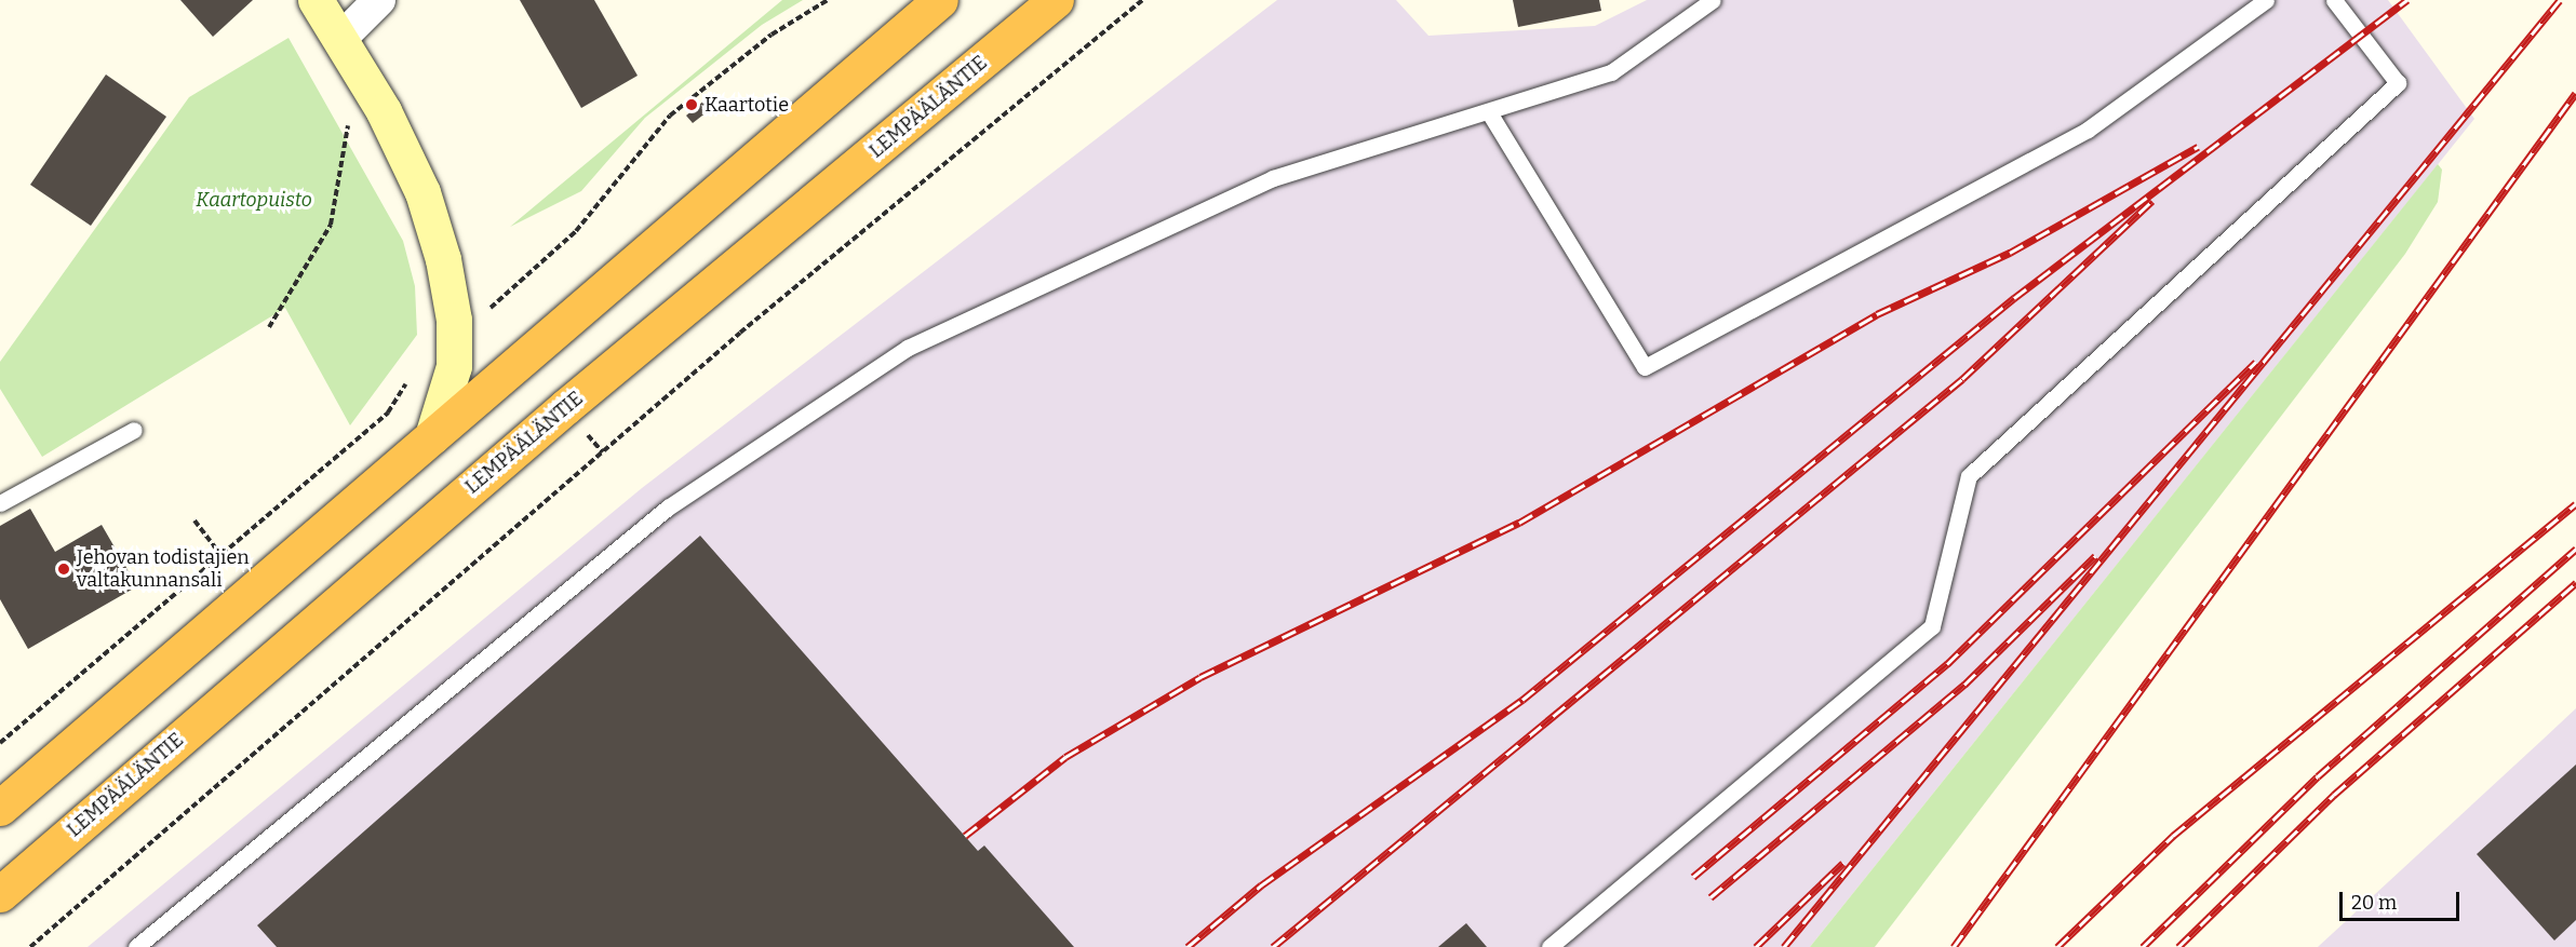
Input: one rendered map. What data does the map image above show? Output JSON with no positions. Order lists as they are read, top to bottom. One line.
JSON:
{"streets":{"highway":["LEMPÄÄLÄNTIE"]},"parks":["Kaartopuisto"],"places":["Kaartotie","Jehovan todistajien valtakunnansali"],"scale_bar":"20 m"}
